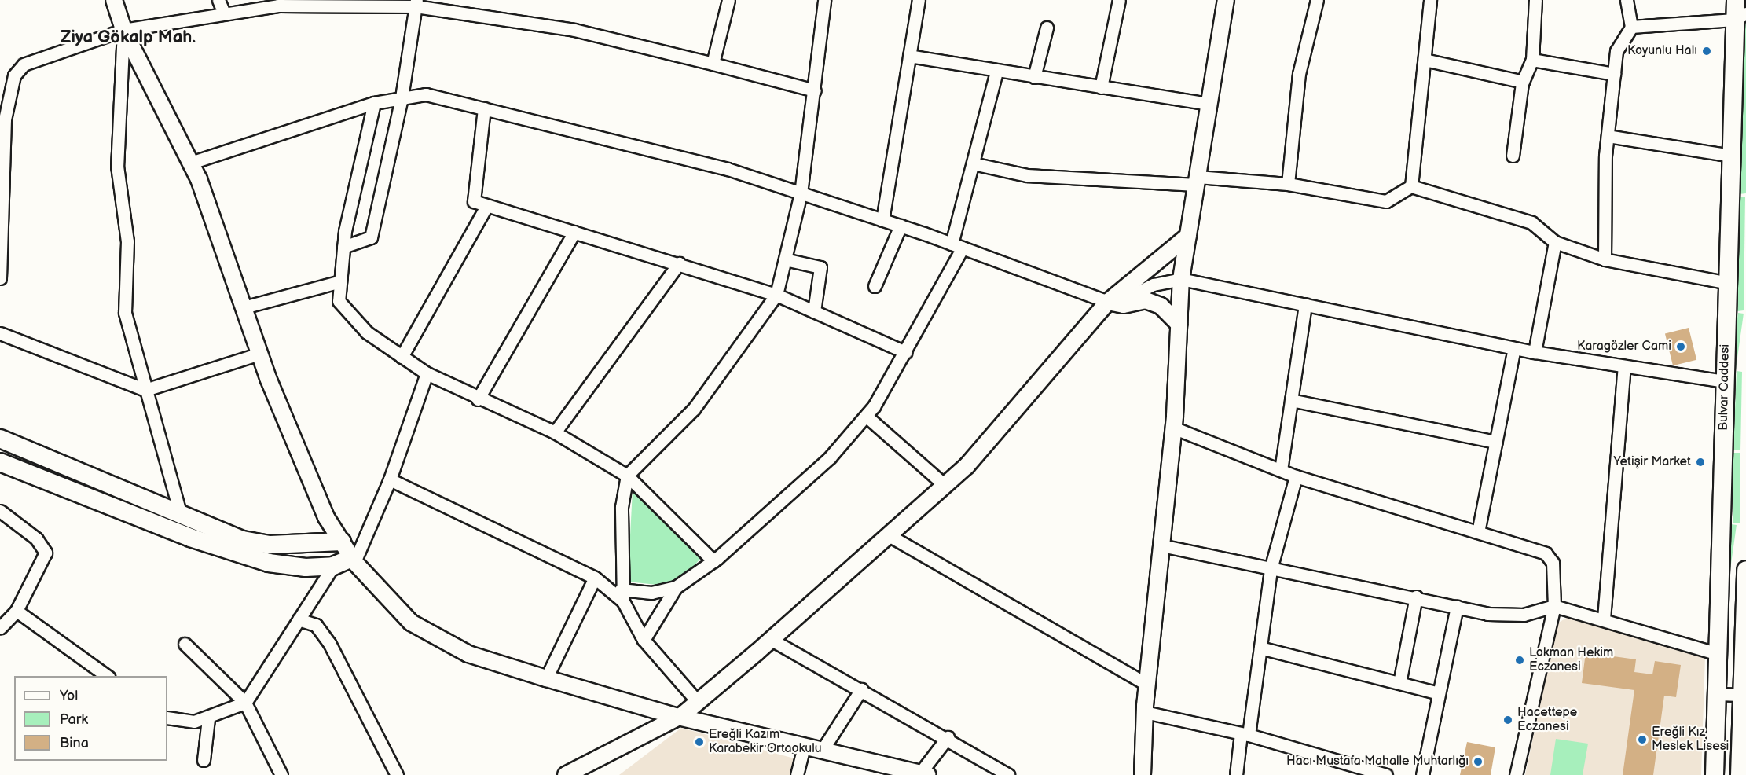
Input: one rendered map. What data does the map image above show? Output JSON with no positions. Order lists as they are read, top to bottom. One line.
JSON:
{"streets":{"main road":["Bulvar Caddesi"]},"districts":["Ziya Gökalp Mah."],"places":["Koyunlu Halı","Karagözler Cami","Yetişir Market","Lokman Hekim Eczanesi","Hacettepe Eczanesi","Ereğli Kız Meslek Lisesi","Ereğli Kazım Karabekir Ortaokulu","Hacı Mustafa Mahalle Muhtarlığı"],"legend":["Yol","Park","Bina"]}
